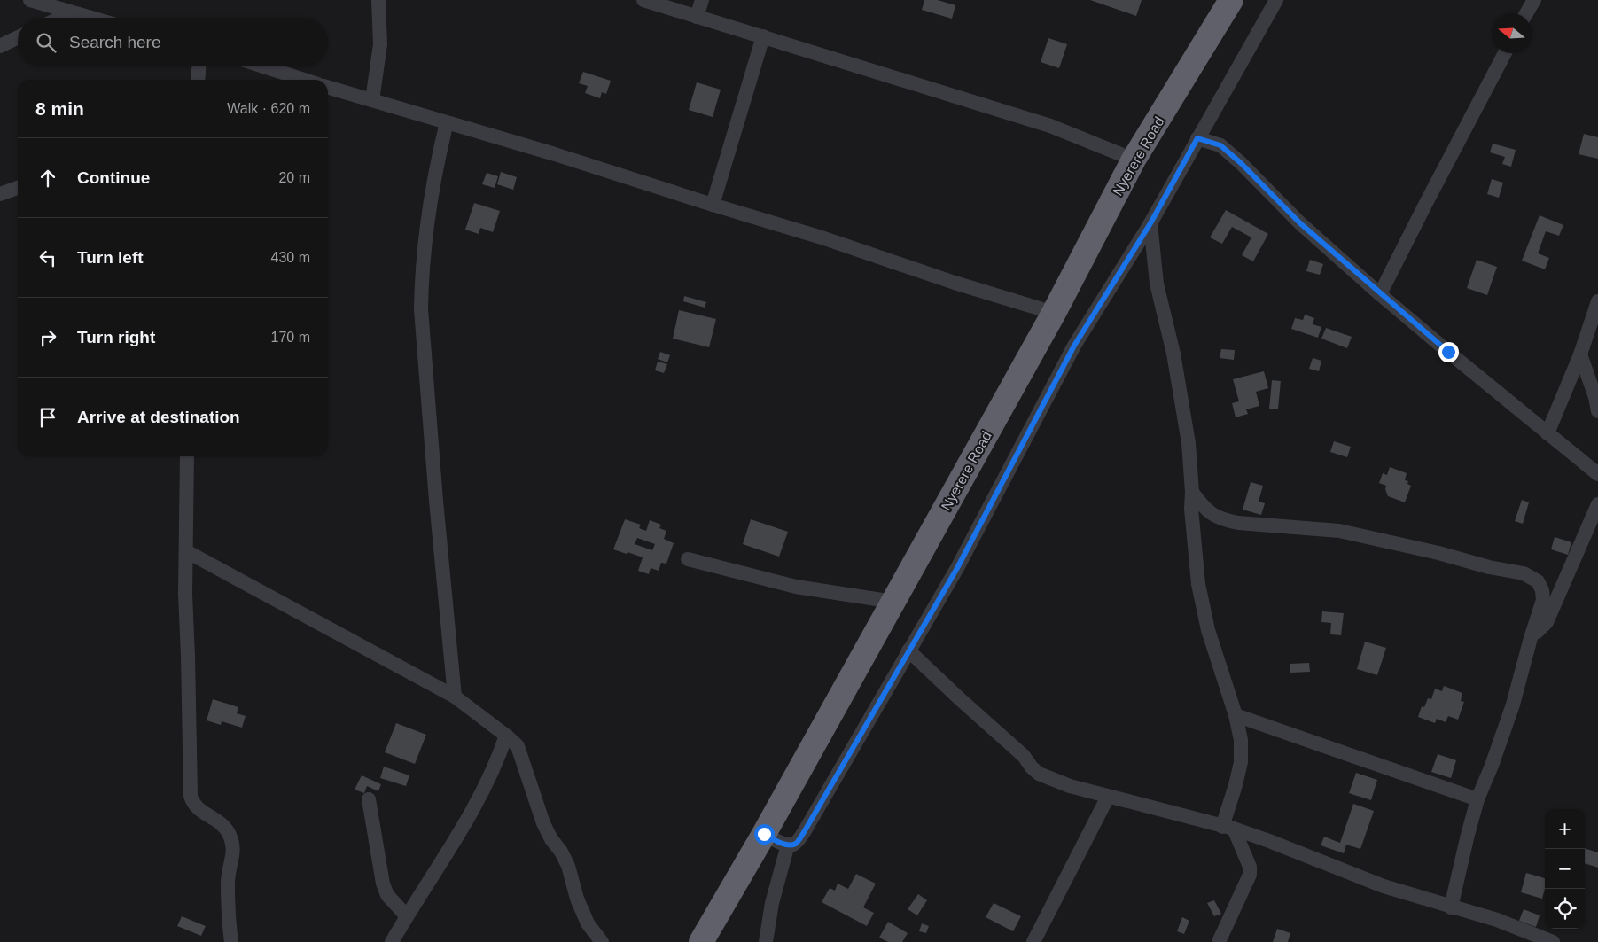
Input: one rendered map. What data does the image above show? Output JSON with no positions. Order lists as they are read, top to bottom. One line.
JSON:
{"streets":{"highway":["Nyerere Road"]},"north":"left","page":{"search":"Search here","heading":["8 min","Walk · 620 m"],"list":[["Continue","20 m"],["Turn left","430 m"],["Turn right","170 m"],"Arrive at destination"],"map_buttons":["+","−"]}}
